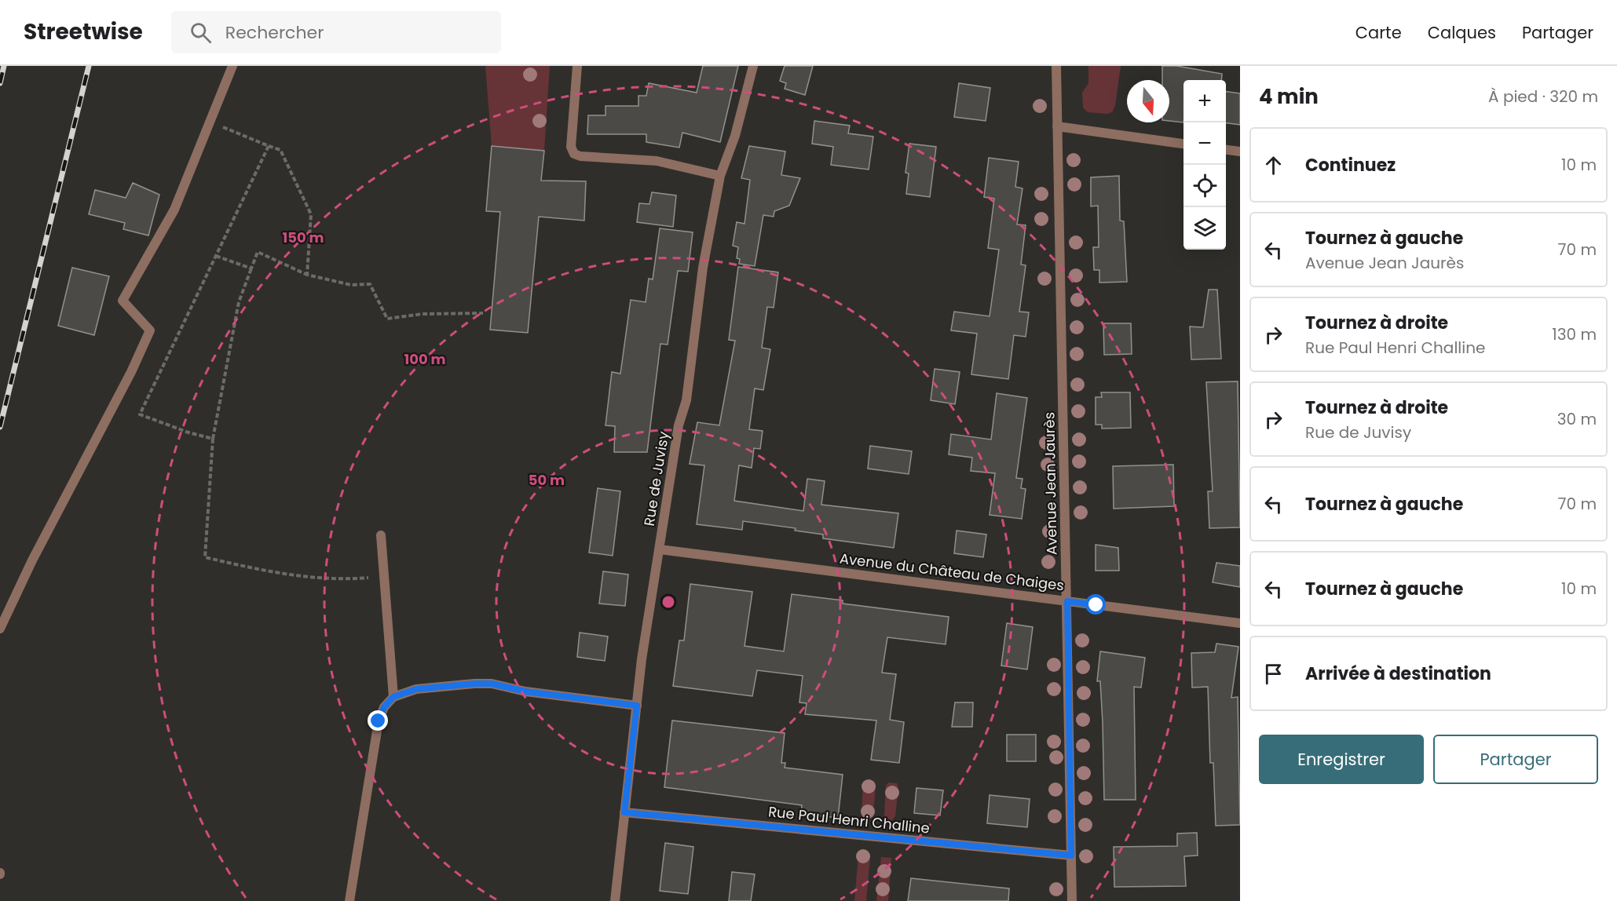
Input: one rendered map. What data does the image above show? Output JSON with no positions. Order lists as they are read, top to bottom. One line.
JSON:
{"streets":{"street":["Rue de Juvisy","Avenue Jean Jaurès","Avenue du Château de Chaiges","Rue Paul Henri Challine"]},"crossings":[["Rue de Juvisy","Avenue du Château de Chaiges"],["Rue de Juvisy","Rue Paul Henri Challine"],["Avenue Jean Jaurès","Avenue du Château de Chaiges"],["Avenue Jean Jaurès","Rue Paul Henri Challine"]],"north":"bottom","page":{"header":"Streetwise","search":"Rechercher","nav":["Carte","Calques","Partager"],"heading":["4 min","À pied · 320 m"],"map_buttons":["+","−"],"list":[["Continuez","10 m"],["Tournez à gauche","Avenue Jean Jaurès","70 m"],["Tournez à droite","Rue Paul Henri Challine","130 m"],["Tournez à droite","Rue de Juvisy","30 m"],["Tournez à gauche","70 m"],["Tournez à gauche","10 m"],"Arrivée à destination"],"buttons":["Enregistrer","Partager"]},"rings":["150 m","100 m","50 m"]}
